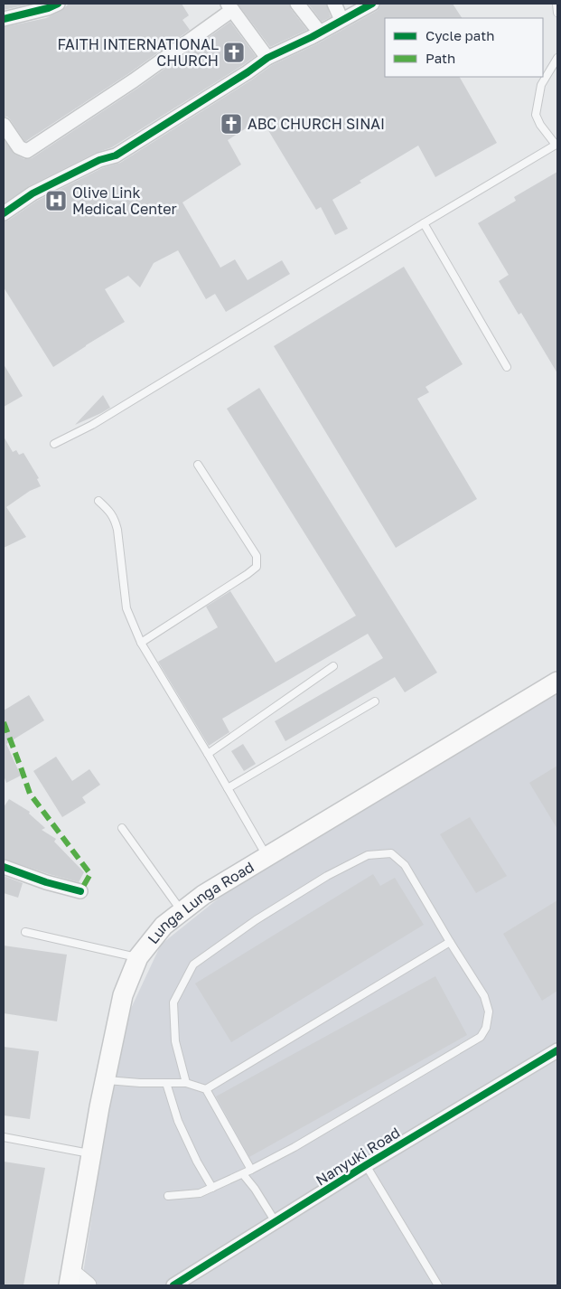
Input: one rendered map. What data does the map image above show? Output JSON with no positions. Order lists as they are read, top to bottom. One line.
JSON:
{"streets":{"main road":["Lunga Lunga Road"],"street":["Nanyuki Road"]},"places":{"church":["FAITH INTERNATIONAL CHURCH","ABC CHURCH SINAI"],"hospital":["Olive Link Medical Center"]},"legend":["Cycle path","Path"]}
